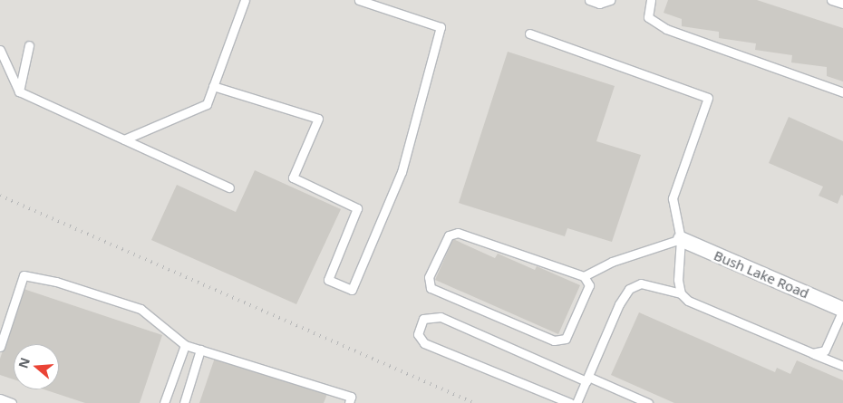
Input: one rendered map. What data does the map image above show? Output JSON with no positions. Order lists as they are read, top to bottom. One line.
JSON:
{"streets":{"street":["Bush Lake Road"]},"north":"left"}
